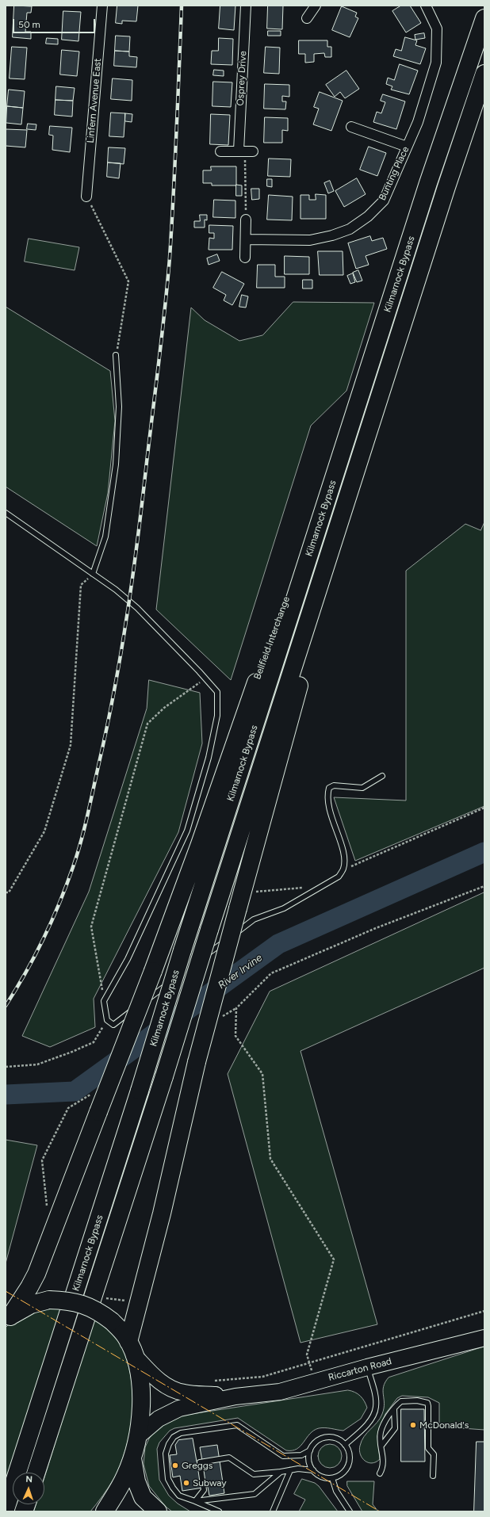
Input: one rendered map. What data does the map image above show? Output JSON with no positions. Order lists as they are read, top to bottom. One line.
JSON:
{"streets":{"highway":["Kilmarnock Bypass","Bellfield Interchange"],"main road":["Riccarton Road"],"street":["Osprey Drive","Linfern Avenue East","Bunting Place"]},"crossings":[["Kilmarnock Bypass","Bellfield Interchange"]],"water":["River Irvine"],"places":["McDonald's","Greggs","Subway"],"scale_bar":"50 m","north":"top"}
